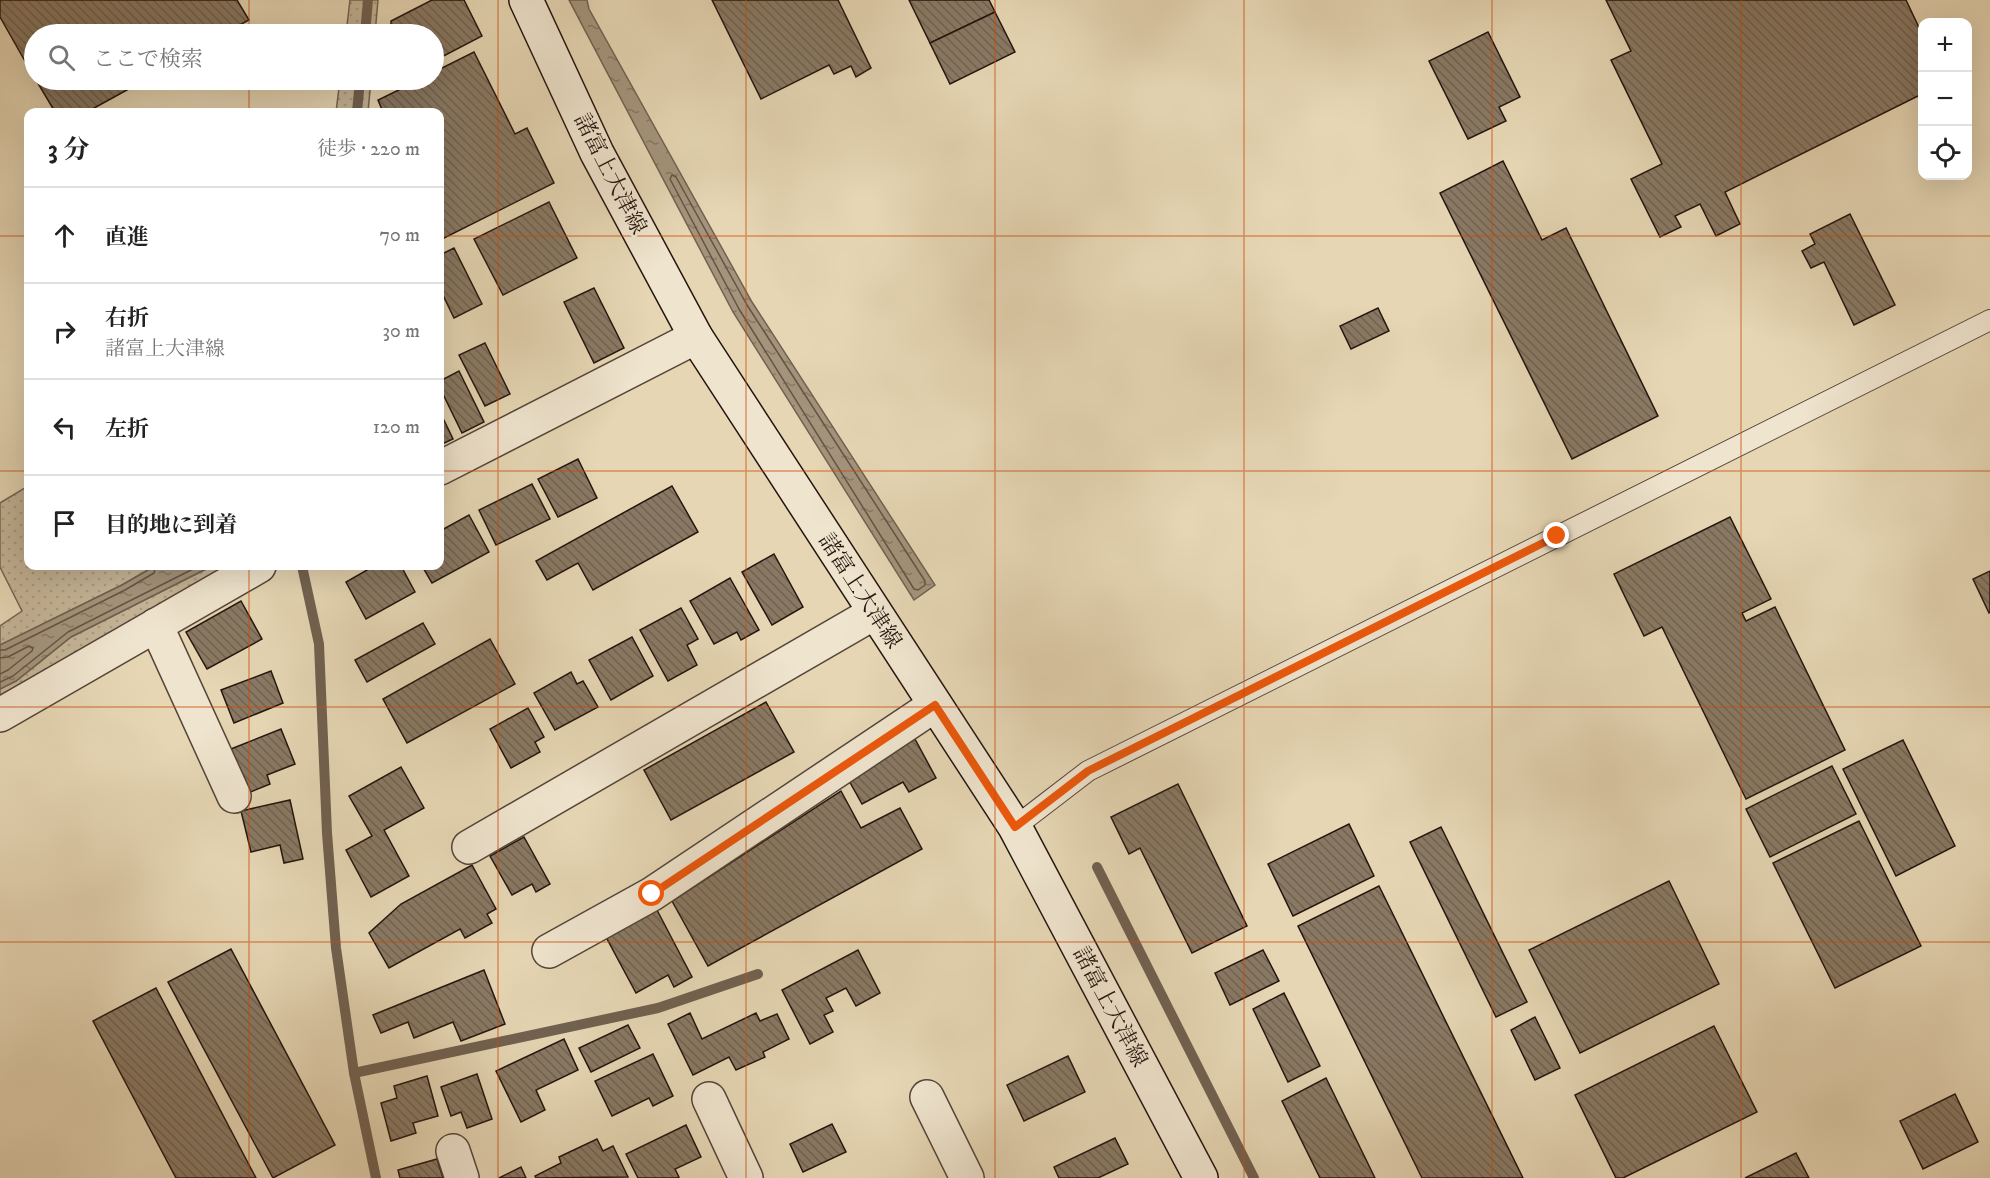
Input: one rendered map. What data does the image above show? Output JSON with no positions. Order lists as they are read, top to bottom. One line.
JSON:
{"streets":{"street":["諸富上大津線"]},"page":{"map_buttons":["+","−"],"search":"ここで検索","heading":["3 分","徒歩 · 220 m"],"list":[["直進","70 m"],["右折","諸富上大津線","30 m"],["左折","120 m"],"目的地に到着"]}}
